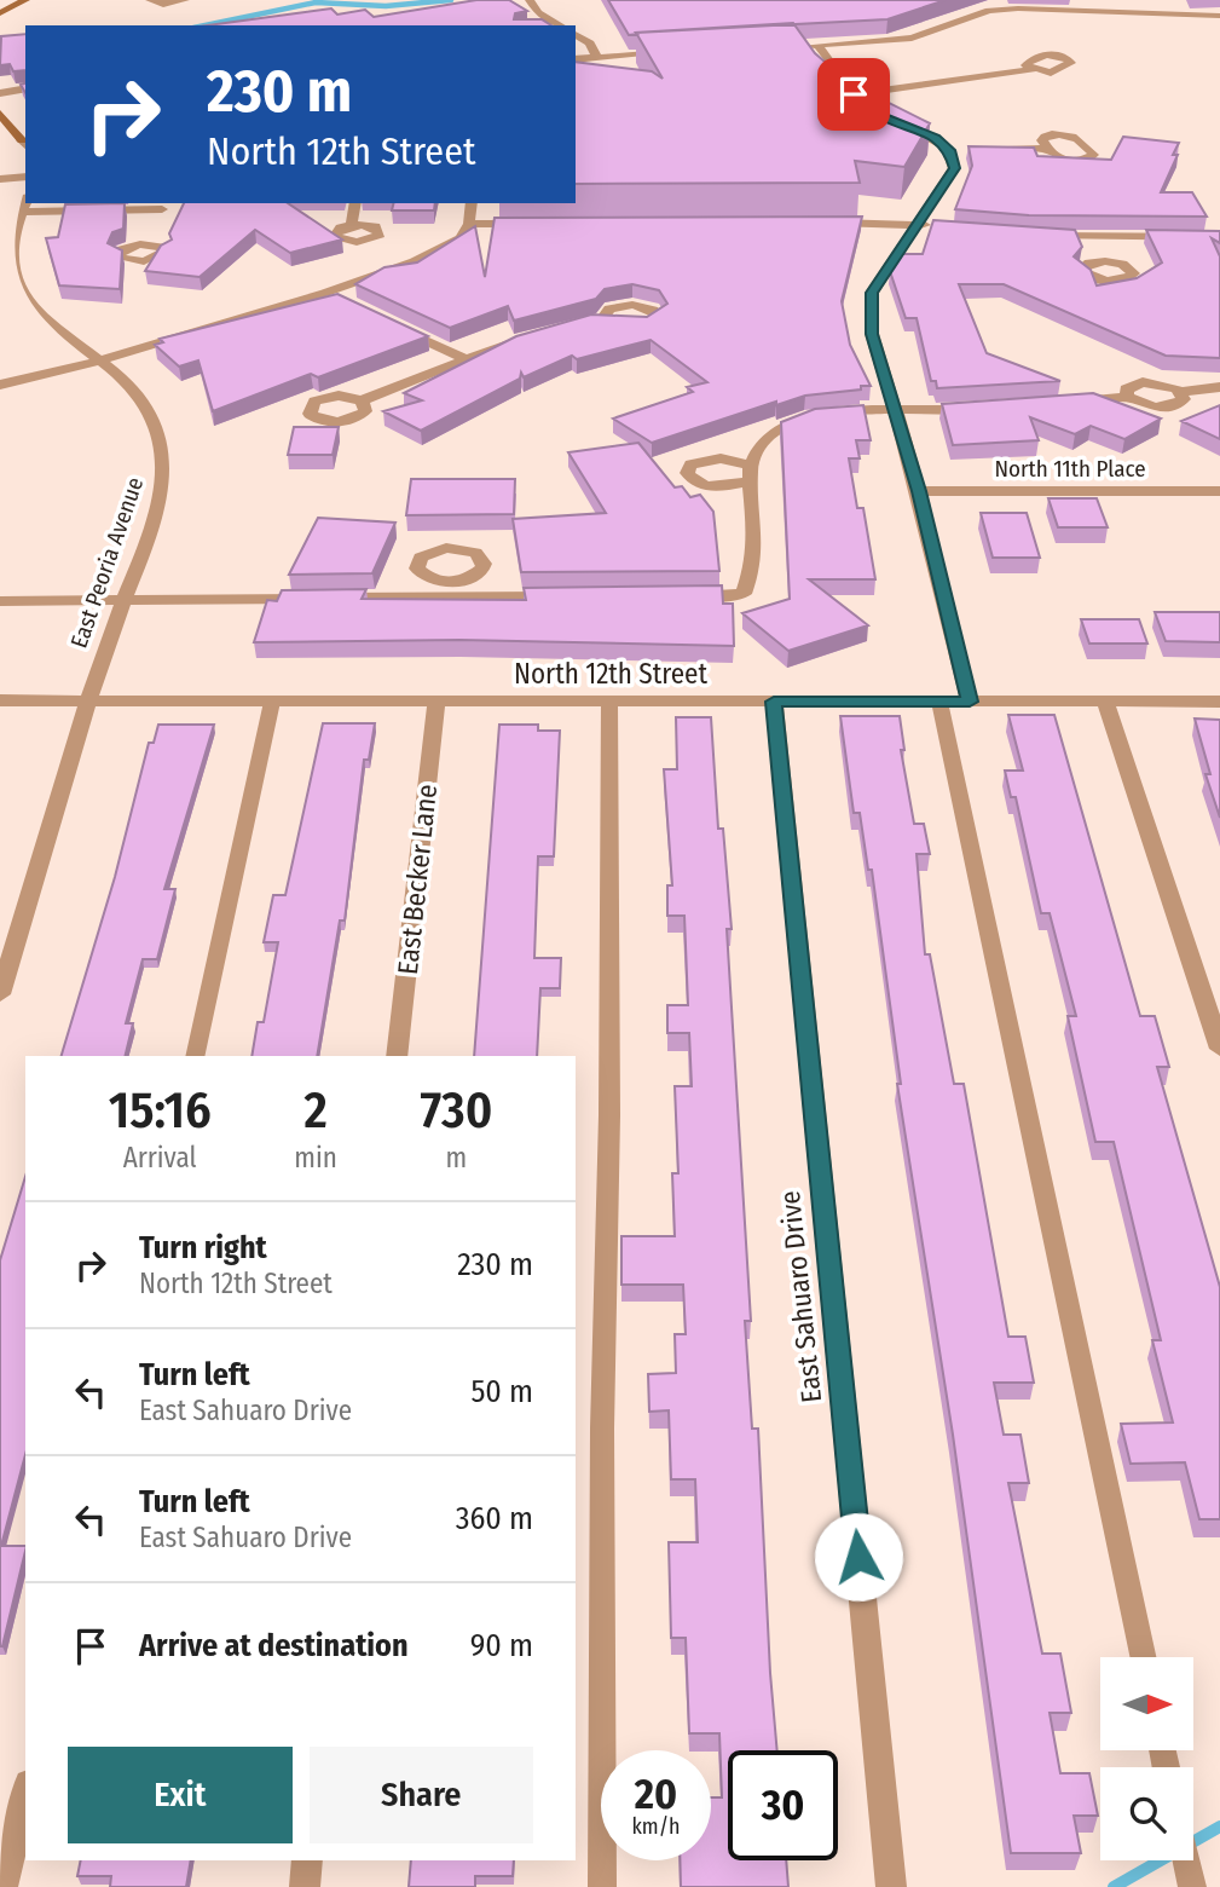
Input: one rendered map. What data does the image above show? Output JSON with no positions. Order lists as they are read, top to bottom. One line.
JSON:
{"streets":{"street":["North 11th Place","East Peoria Avenue","North 12th Street","East Becker Lane","East Sahuaro Drive"]},"crossings":[["East Peoria Avenue","North 12th Street"],["North 12th Street","East Becker Lane"],["North 12th Street","East Sahuaro Drive"]],"north":"right","page":{"turn":["230 m","North 12th Street"],"eta":["15:16","Arrival","2","min","730","m"],"list":[{"name":"Turn right","note":"North 12th Street","value":"230 m"},{"name":"Turn left","note":"East Sahuaro Drive","value":"50 m"},{"name":"Turn left","note":"East Sahuaro Drive","value":"360 m"},{"name":"Arrive at destination","value":"90 m"}],"buttons":["Exit","Share"],"speed":"20 km/h","limit":"30"}}
